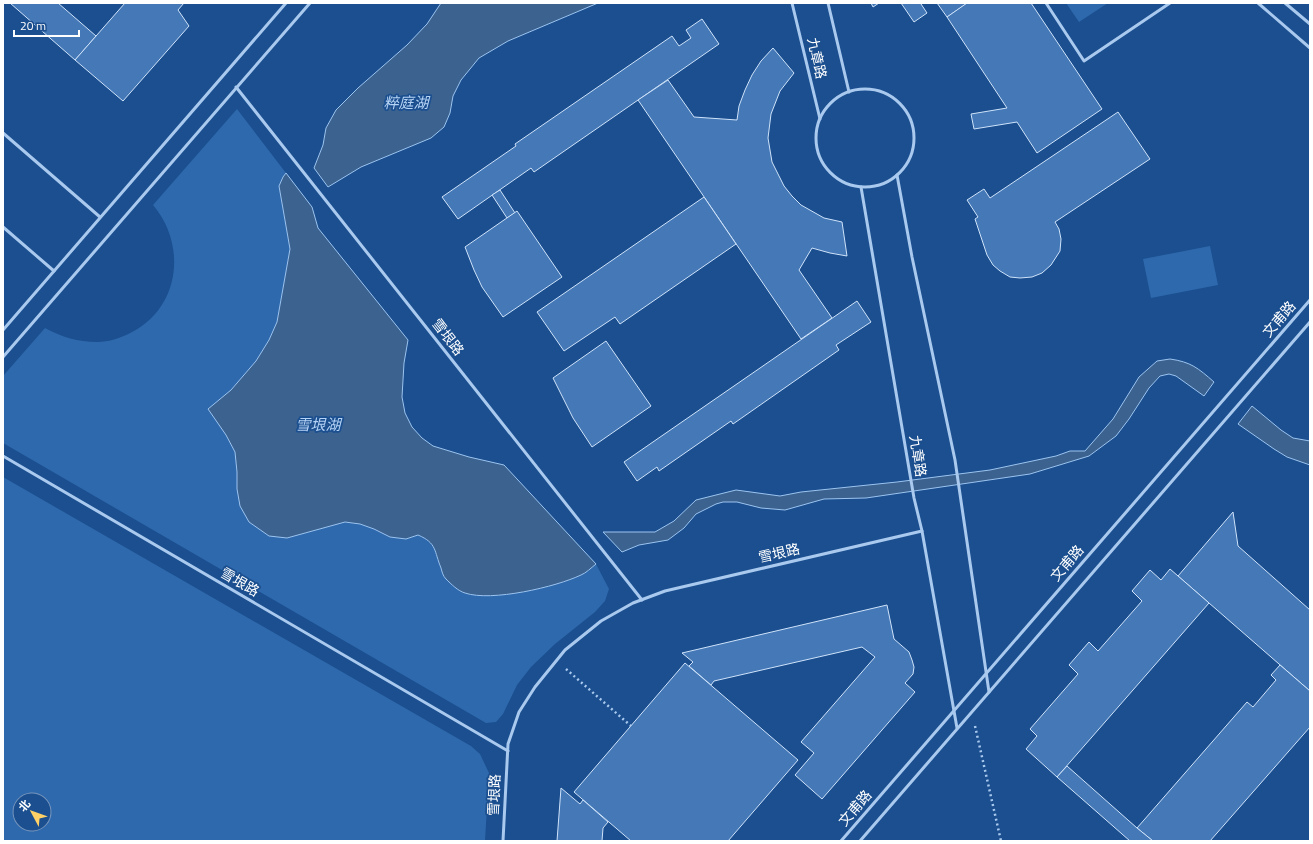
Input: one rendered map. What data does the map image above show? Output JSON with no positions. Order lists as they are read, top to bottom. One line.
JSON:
{"streets":{"lane":["九章路","文甫路","雪垠路"]},"crossings":[["九章路","文甫路"],["九章路","雪垠路"]],"water":["粹庭湖","雪垠湖"],"scale_bar":"20 m","north":"top left"}
